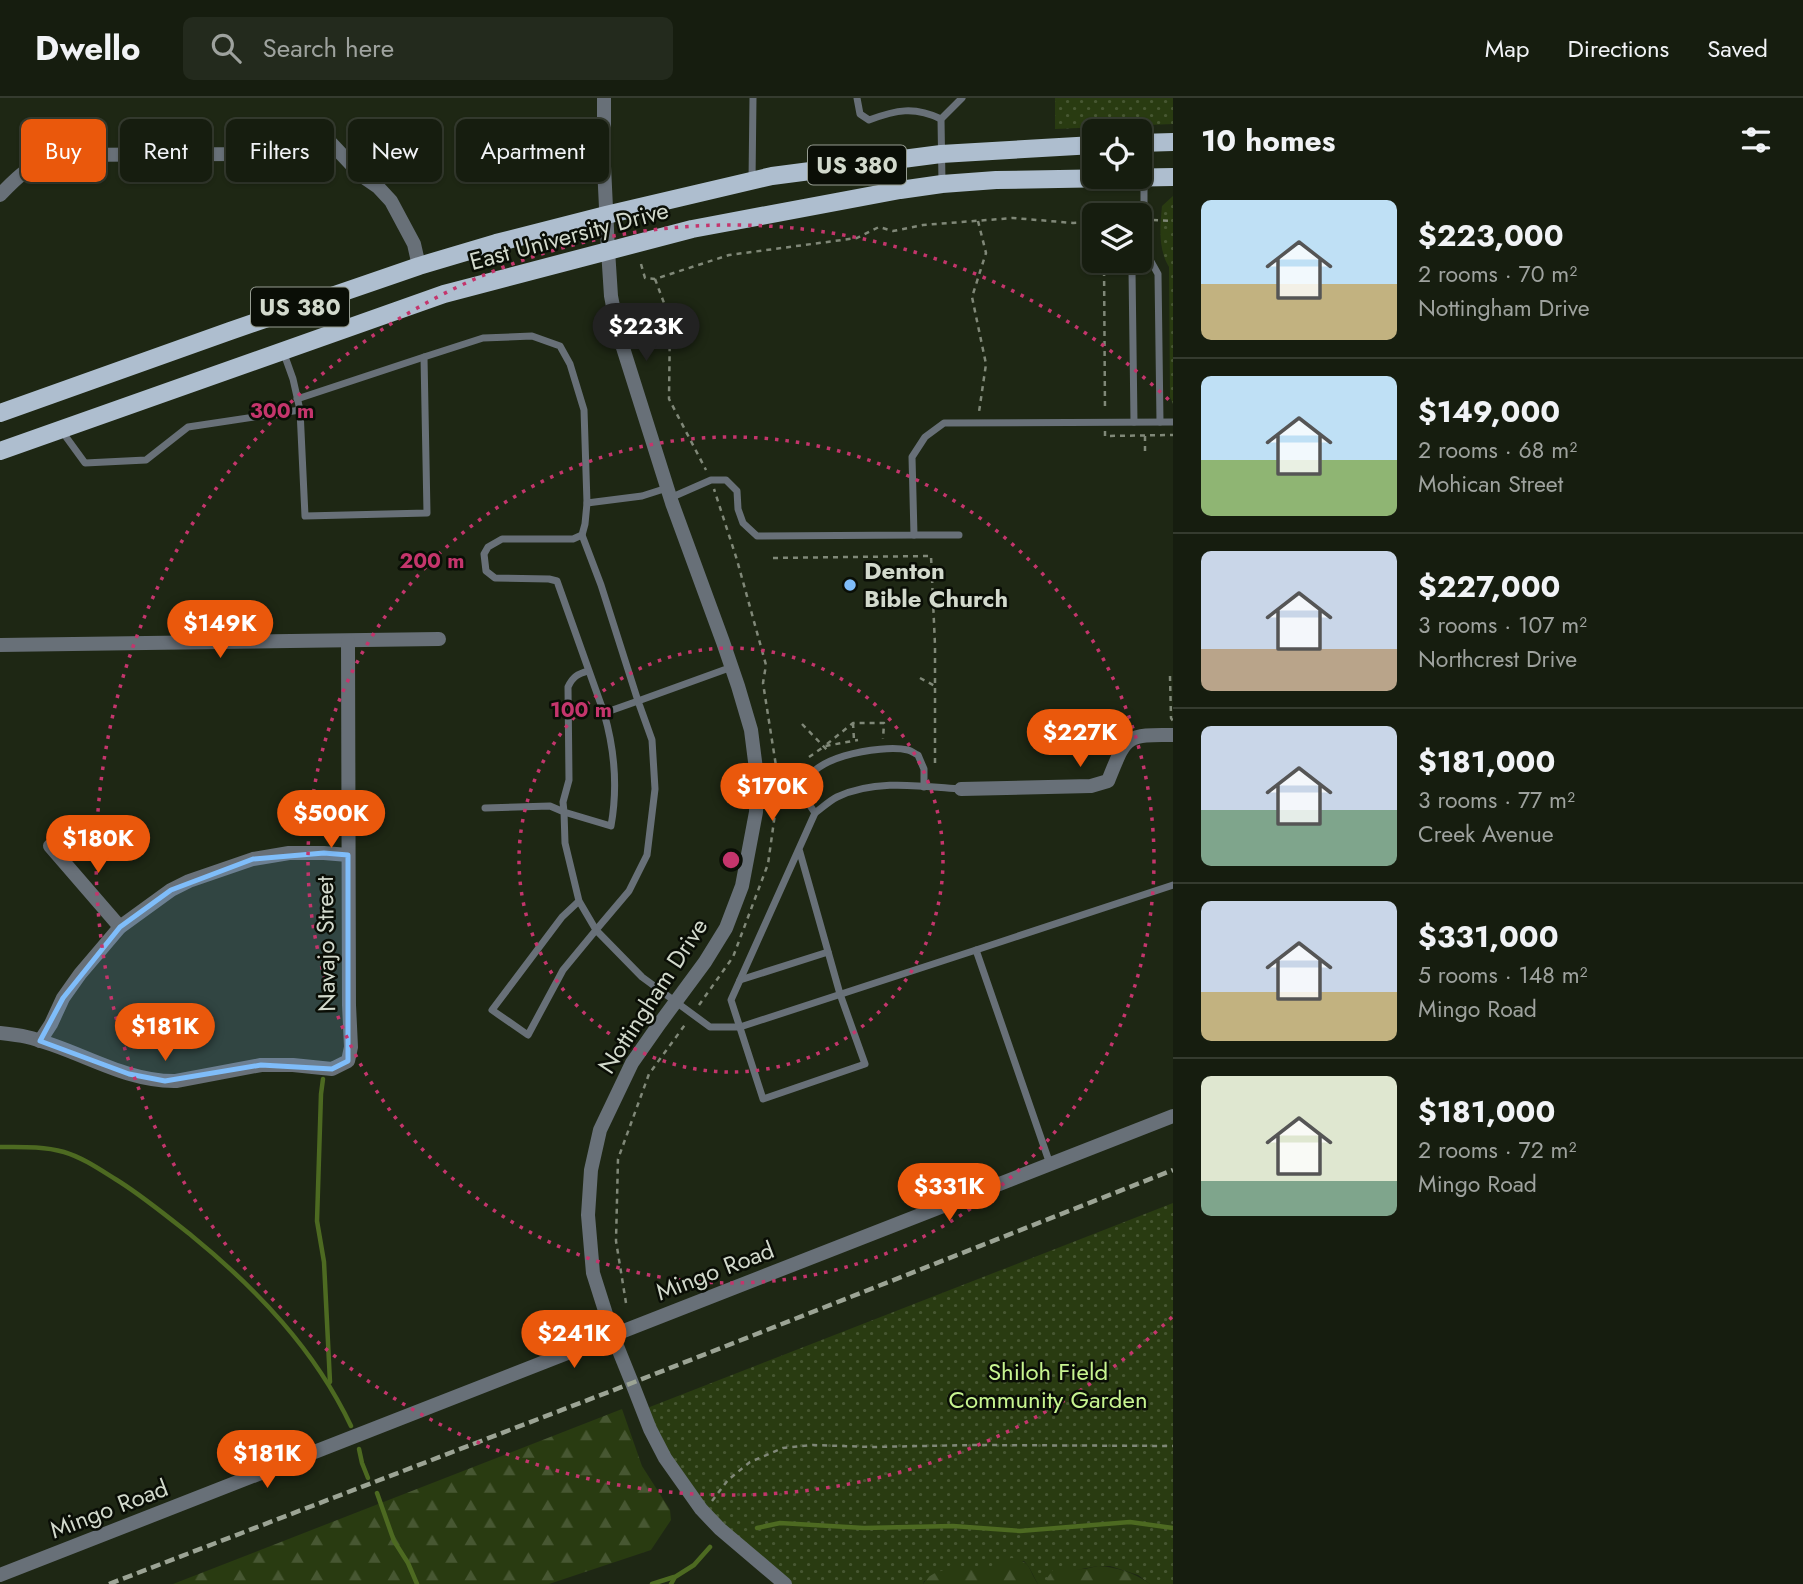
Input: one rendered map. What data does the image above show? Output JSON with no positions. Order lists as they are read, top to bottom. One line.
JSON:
{"streets":{"main road":["US 380","East University Drive"],"street":["Navajo Street","Nottingham Drive","Mingo Road"]},"crossings":[["East University Drive","Nottingham Drive"],["Nottingham Drive","Mingo Road"]],"parks":["Shiloh Field Community Garden"],"places":["Denton Bible Church"],"page":{"header":"Dwello","search":"Search here","nav":["Map","Directions","Saved"],"heading":"10 homes","chip":["Buy","Rent","Filters","New","Apartment"],"list":[{"name":"$223,000","note":"2 rooms · 70 m² · Nottingham Drive"},{"name":"$149,000","note":"2 rooms · 68 m² · Mohican Street"},{"name":"$227,000","note":"3 rooms · 107 m² · Northcrest Drive"},{"name":"$181,000","note":"3 rooms · 77 m² · Creek Avenue"},{"name":"$331,000","note":"5 rooms · 148 m² · Mingo Road"},{"name":"$181,000","note":"2 rooms · 72 m² · Mingo Road"}],"price":["$223K","$149K","$227K","$170K","$500K","$180K","$181K","$331K","$241K","$181K"]},"rings":["300 m","200 m","100 m"]}
